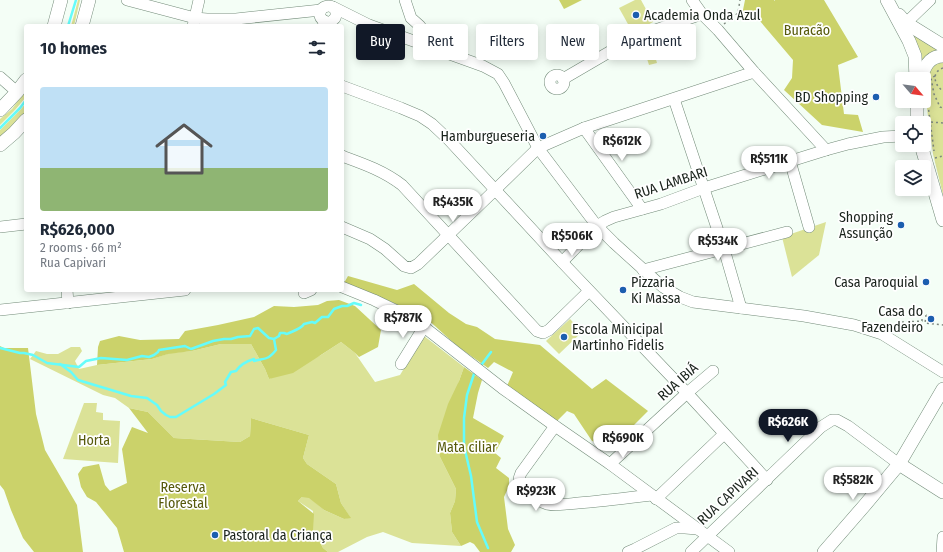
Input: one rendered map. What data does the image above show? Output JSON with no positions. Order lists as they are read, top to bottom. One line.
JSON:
{"streets":{"street":["RUA LAMBARI","RUA IBIÁ","RUA CAPIVARI"]},"parks":["Buracão","Horta","Mata ciliar","Reserva Florestal"],"places":["Academia Onda Azul","BD Shopping","Hamburgueseria","Shopping Assunção","Casa Paroquial","Pizzaria Ki Massa","Casa do Fazendeiro","Escola Minicipal Martinho Fidelis","Pastoral da Criança"],"north":"bottom right","page":{"chip":["Buy","Rent","Filters","New","Apartment"],"heading":"10 homes","list":[{"name":"R$626,000","note":"2 rooms · 66 m² · Rua Capivari"}],"price":["R$612K","R$511K","R$435K","R$506K","R$534K","R$787K","R$626K","R$690K","R$582K","R$923K"]}}
